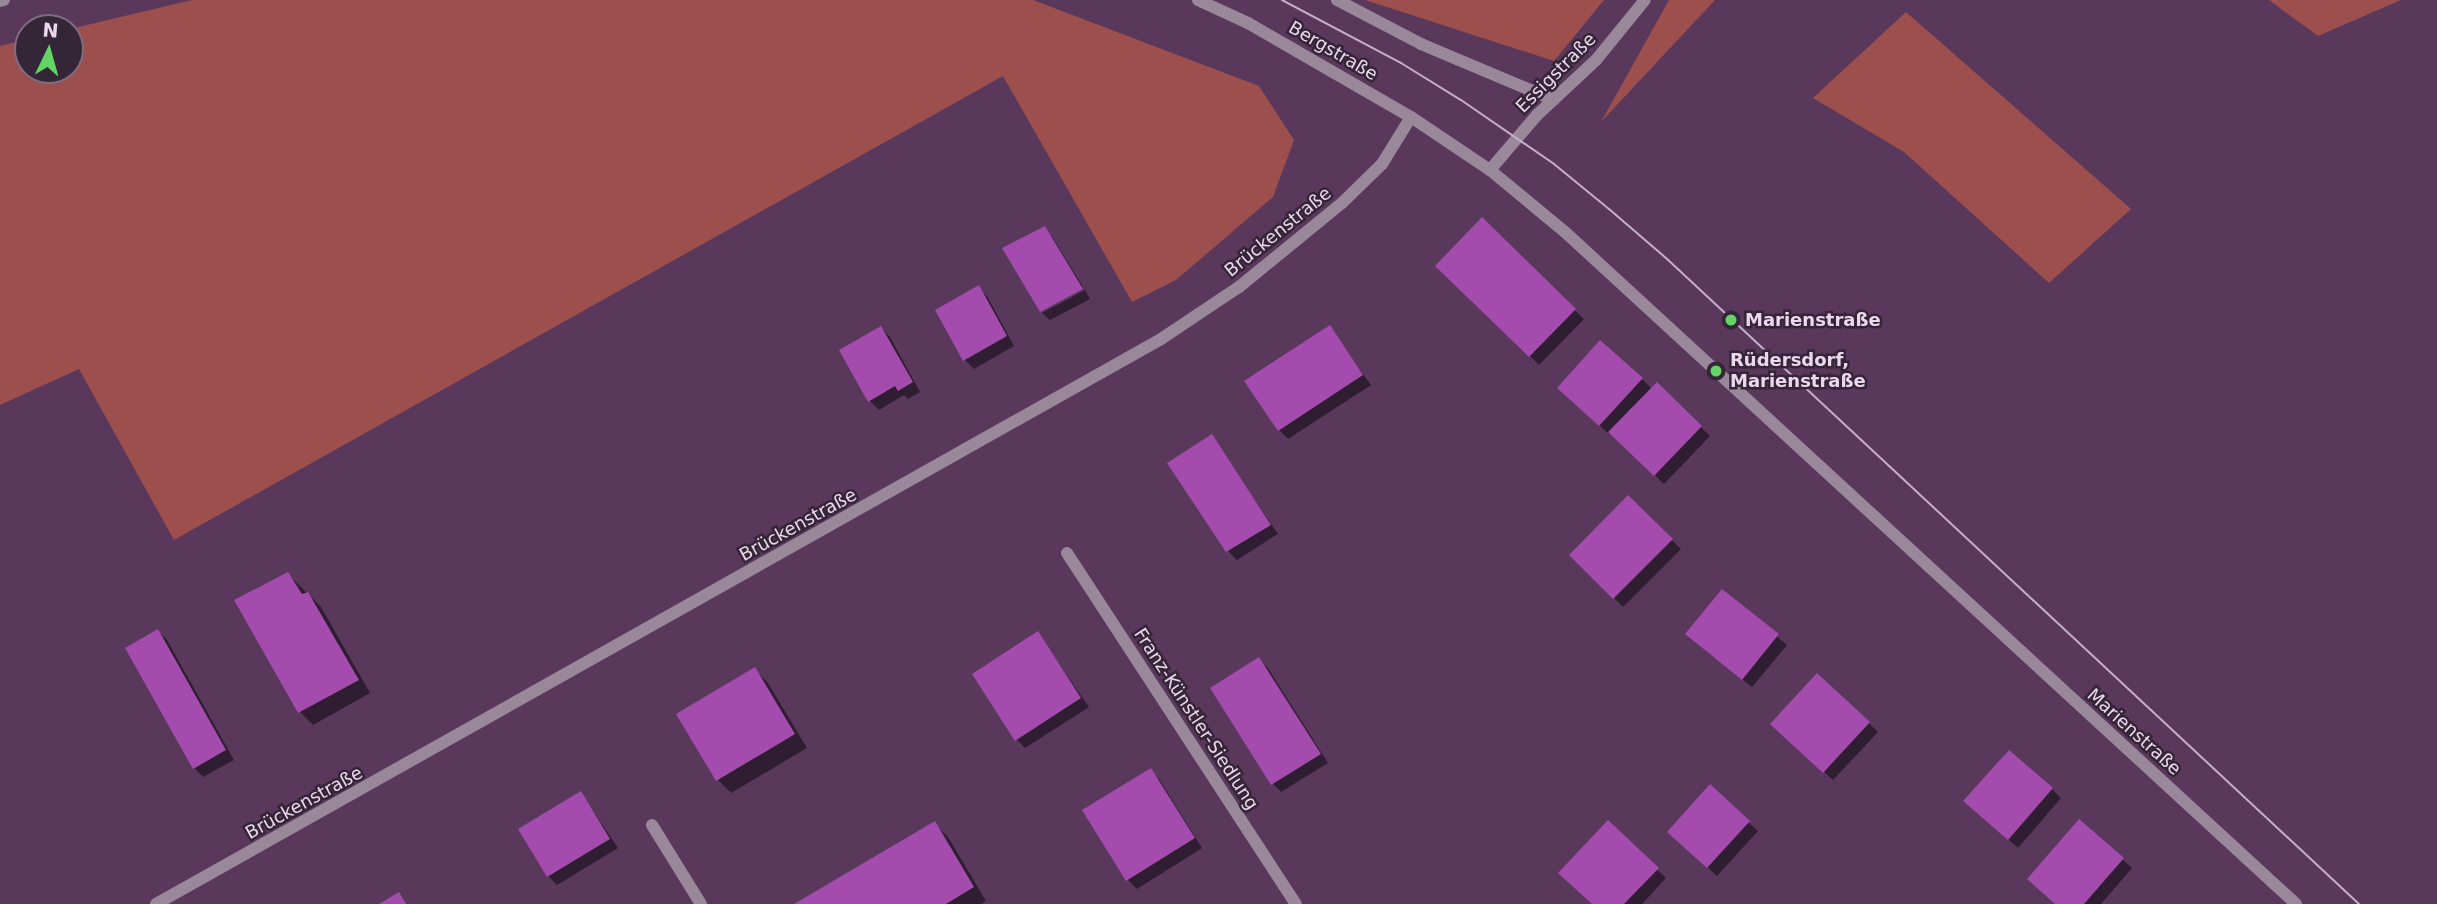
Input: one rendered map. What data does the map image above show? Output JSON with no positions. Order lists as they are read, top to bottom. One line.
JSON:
{"streets":{"street":["Bergstraße","Essigstraße","Brückenstraße","Franz-Künstler-Siedlung","Marienstraße"]},"crossings":[["Bergstraße","Brückenstraße"],["Bergstraße","Marienstraße"],["Essigstraße","Marienstraße"],["Brückenstraße","Marienstraße"]],"places":["Marienstraße","Rüdersdorf, Marienstraße"],"north":"top"}
